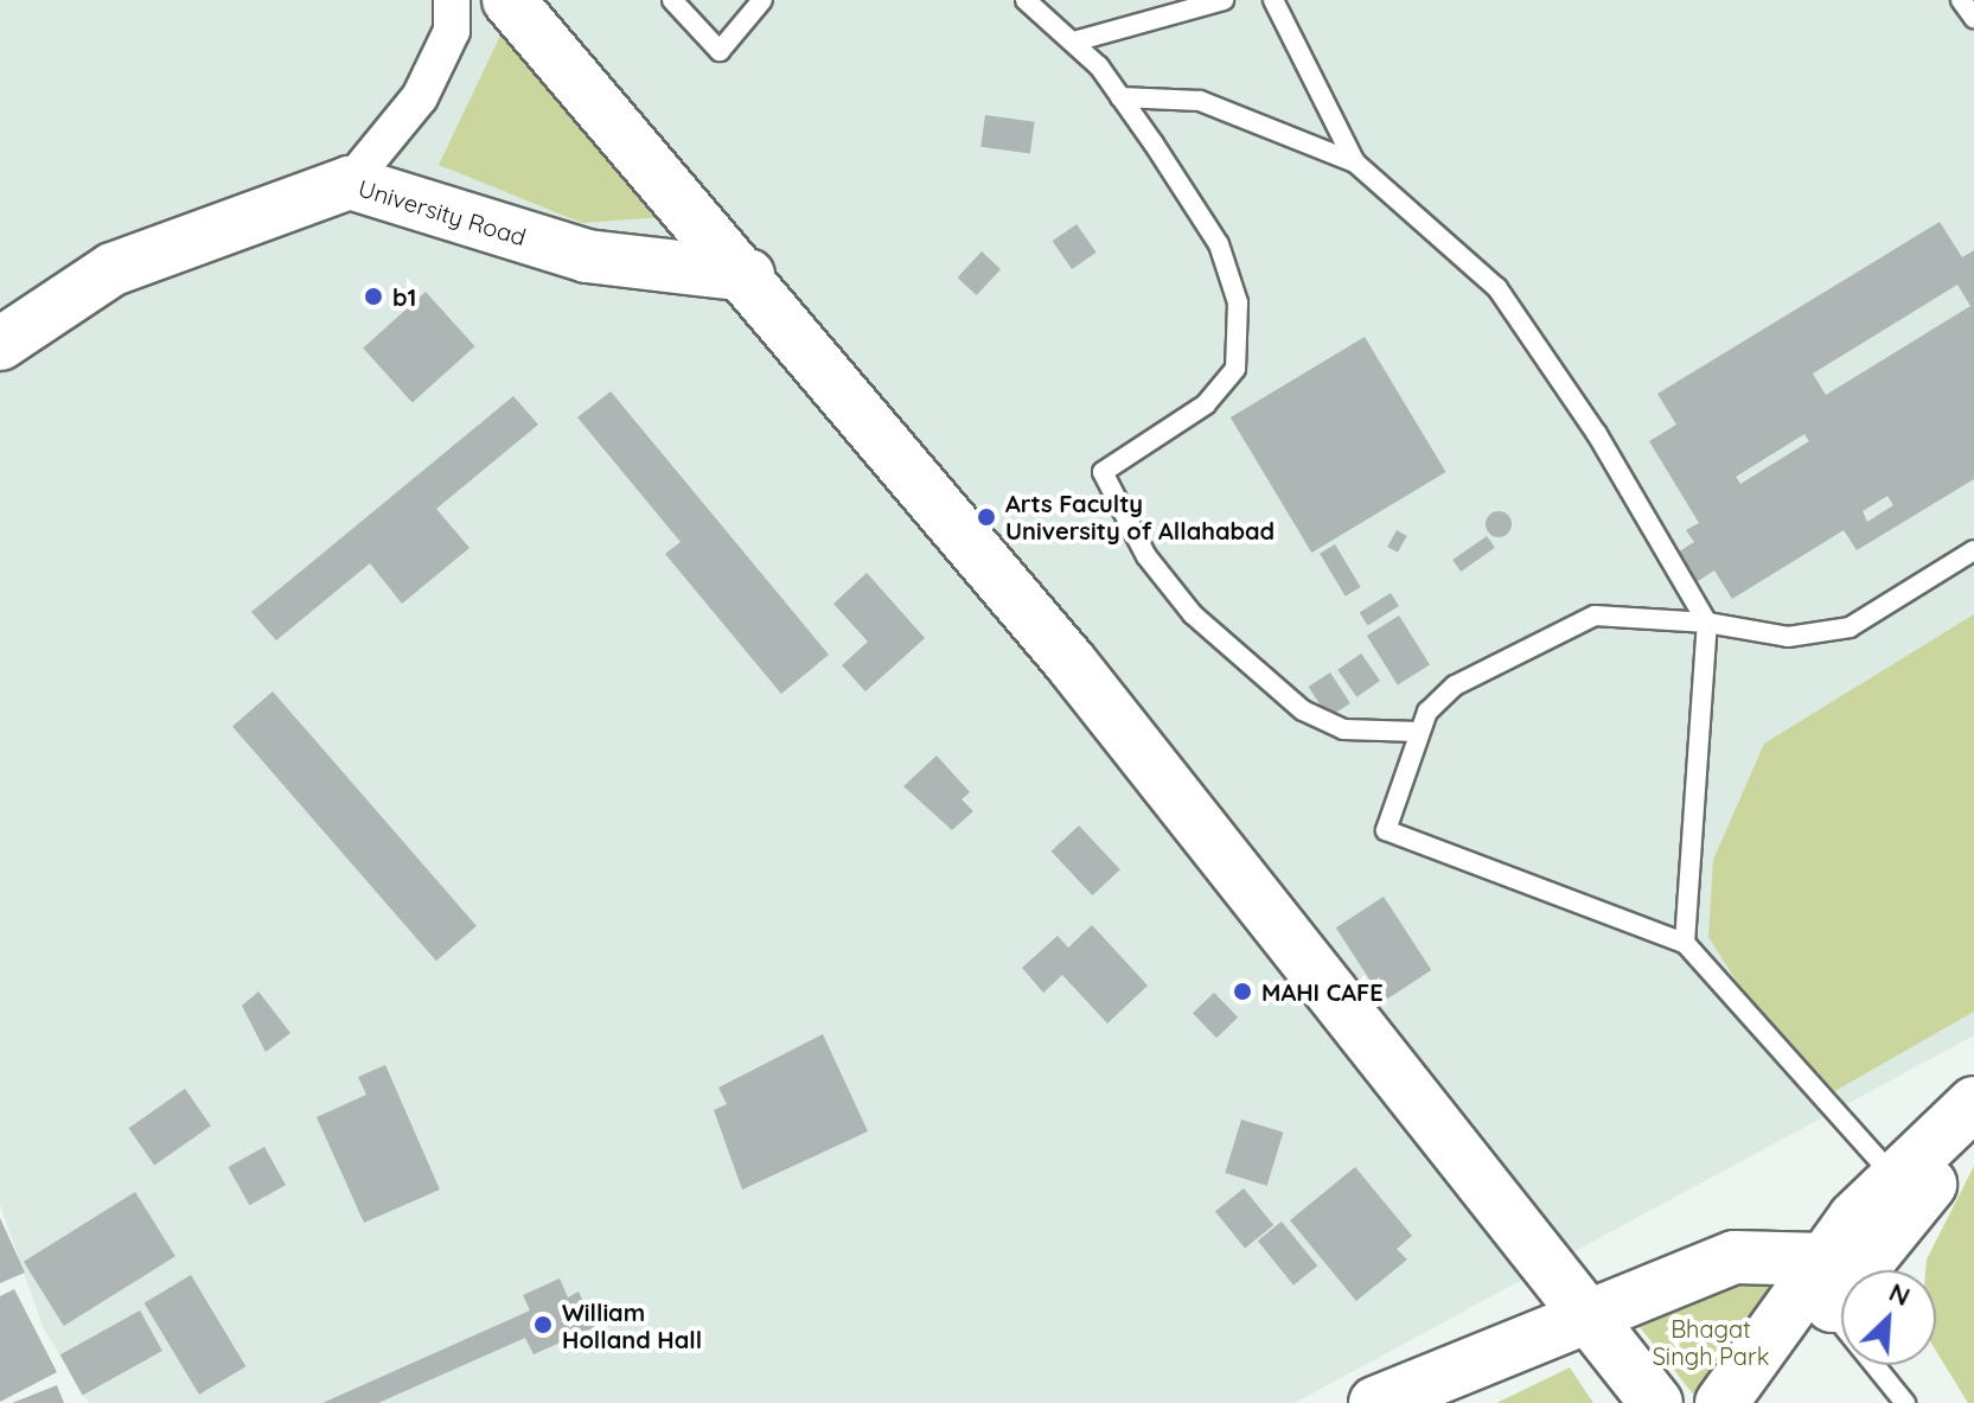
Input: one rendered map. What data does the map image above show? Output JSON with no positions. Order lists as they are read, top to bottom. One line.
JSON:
{"streets":{"main road":["University Road"]},"parks":["Bhagat Singh Park"],"places":["b1","Arts Faculty University of Allahabad","MAHI CAFE","William Holland Hall"],"north":"top right"}
